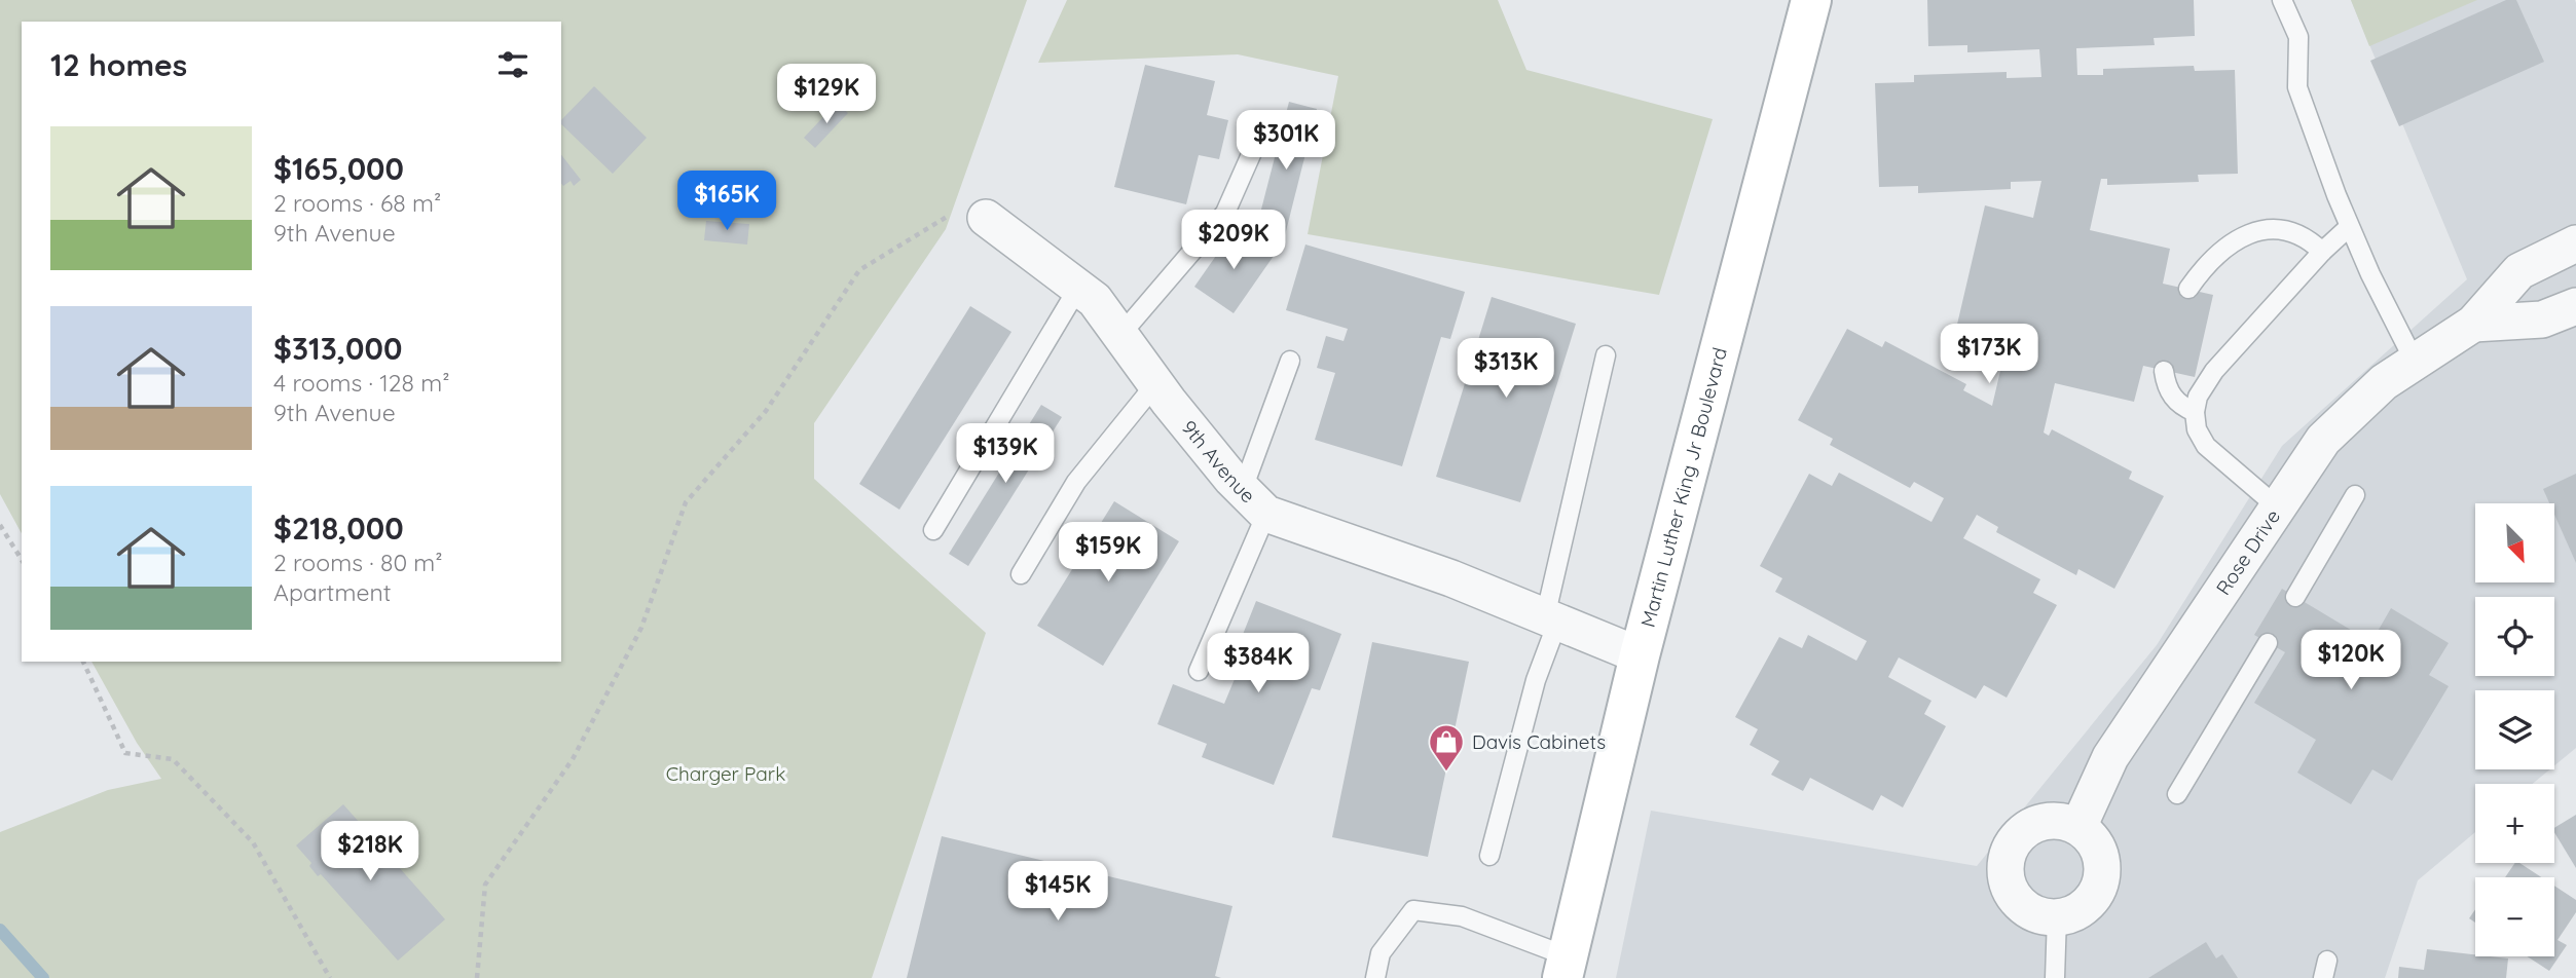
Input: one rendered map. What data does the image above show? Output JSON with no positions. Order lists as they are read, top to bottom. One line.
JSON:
{"streets":{"main road":["Martin Luther King Jr Boulevard"],"street":["9th Avenue","Rose Drive"]},"crossings":[["9th Avenue","Martin Luther King Jr Boulevard"]],"parks":["Charger Park"],"places":{"shop":["Davis Cabinets"]},"north":"bottom right","page":{"heading":"12 homes","price":["$129K","$301K","$165K","$209K","$173K","$313K","$139K","$159K","$120K","$384K","$218K","$145K"],"list":[{"name":"$165,000","note":"2 rooms · 68 m² · 9th Avenue"},{"name":"$313,000","note":"4 rooms · 128 m² · 9th Avenue"},{"name":"$218,000","note":"2 rooms · 80 m² · Apartment"}],"map_buttons":["+","−"]}}
